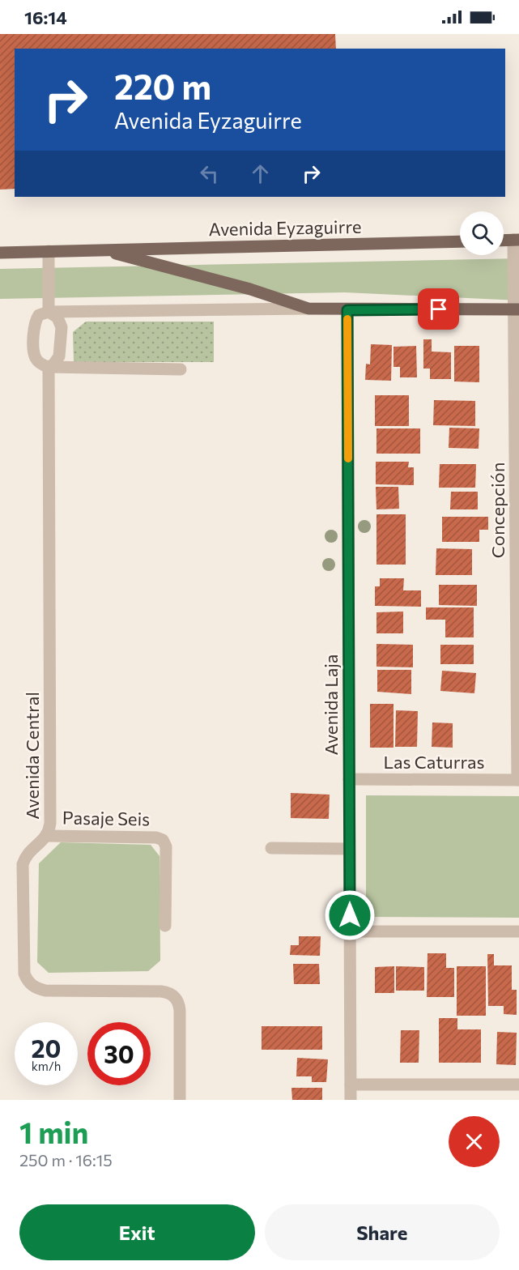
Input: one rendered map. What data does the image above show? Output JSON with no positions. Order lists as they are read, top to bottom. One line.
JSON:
{"streets":{"main road":["Avenida Eyzaguirre"],"street":["Concepción","Avenida Laja","Avenida Central","Las Caturras","Pasaje Seis"]},"crossings":[["Avenida Eyzaguirre","Concepción"],["Avenida Eyzaguirre","Avenida Laja"],["Concepción","Las Caturras"],["Avenida Laja","Las Caturras"],["Avenida Central","Pasaje Seis"]],"page":{"status":"16:14","turn":["220 m","Avenida Eyzaguirre"],"speed":"20 km/h","limit":"30","heading":["1 min","250 m · 16:15"],"buttons":["Exit","Share"]}}
